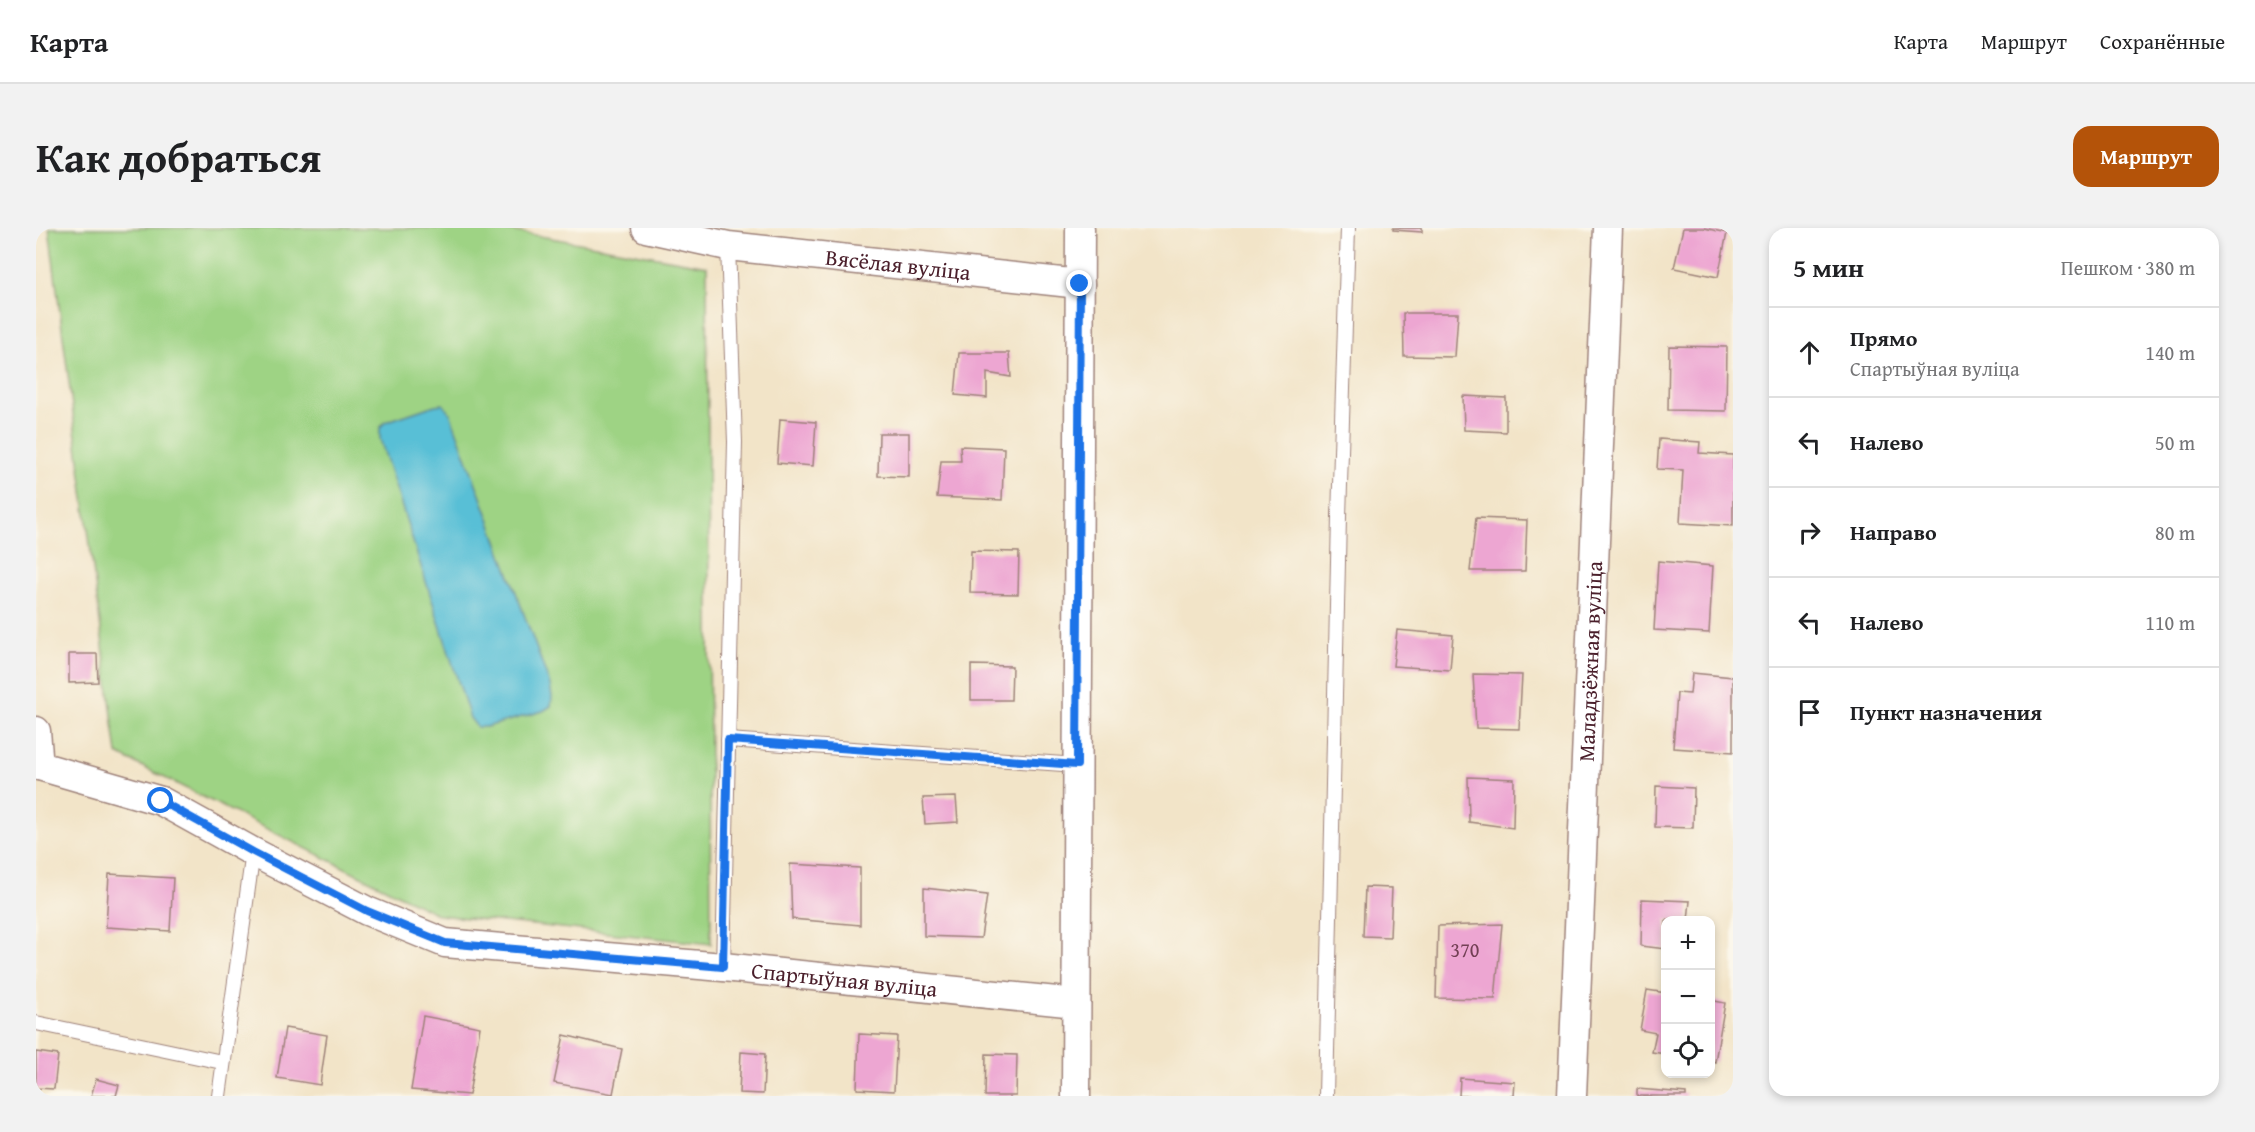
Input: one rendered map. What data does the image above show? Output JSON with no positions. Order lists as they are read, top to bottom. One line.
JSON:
{"streets":{"street":["Вясёлая вуліца","Маладзёжная вуліца","Спартыўная вуліца"]},"house_numbers":["370"],"page":{"header":"Карта","nav":["Карта","Маршрут","Сохранённые"],"title":"Как добраться","buttons":"Маршрут","heading":["5 мин","Пешком · 380 m"],"list":[["Прямо","Спартыўная вуліца","140 m"],["Налево","50 m"],["Направо","80 m"],["Налево","110 m"],"Пункт назначения"],"map_buttons":["+","−"]}}
